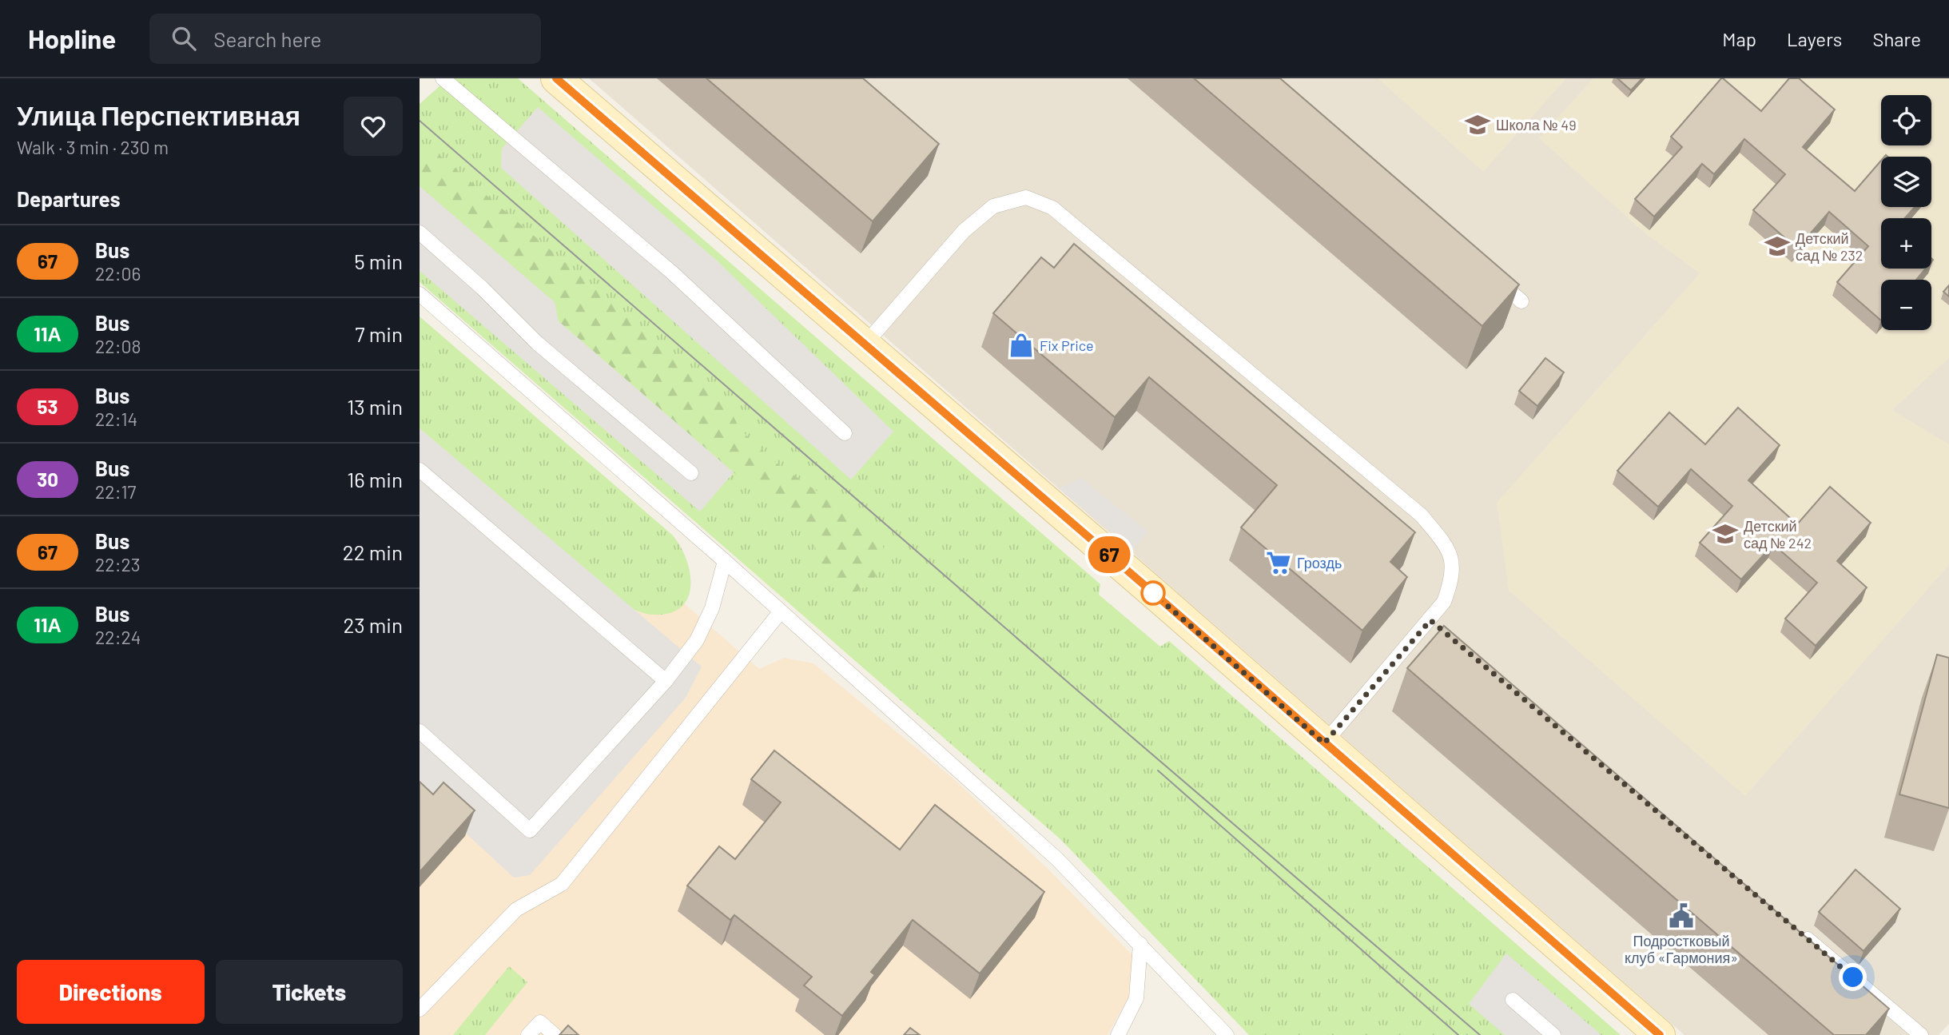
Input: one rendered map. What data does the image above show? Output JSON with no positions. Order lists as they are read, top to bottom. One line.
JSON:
{"places":{"school or university":["Школа № 49","Детский сад № 232","Детский сад № 242"],"shop":["Fix Price"],"supermarket":["Гроздь"],"public building":["Подростковый клуб «Гармония»"]},"lines":["bus line 67"],"page":{"header":"Hopline","search":"Search here","nav":["Map","Layers","Share"],"heading":[["Улица Перспективная","Walk · 3 min · 230 m"],"Departures"],"on_map":"67","map_buttons":["+","−"],"list":[{"mark":"67","name":"Bus","note":"22:06","value":"5 min"},{"mark":"11А","name":"Bus","note":"22:08","value":"7 min"},{"mark":"53","name":"Bus","note":"22:14","value":"13 min"},{"mark":"30","name":"Bus","note":"22:17","value":"16 min"},{"mark":"67","name":"Bus","note":"22:23","value":"22 min"},{"mark":"11А","name":"Bus","note":"22:24","value":"23 min"}],"buttons":["Directions","Tickets"]}}
